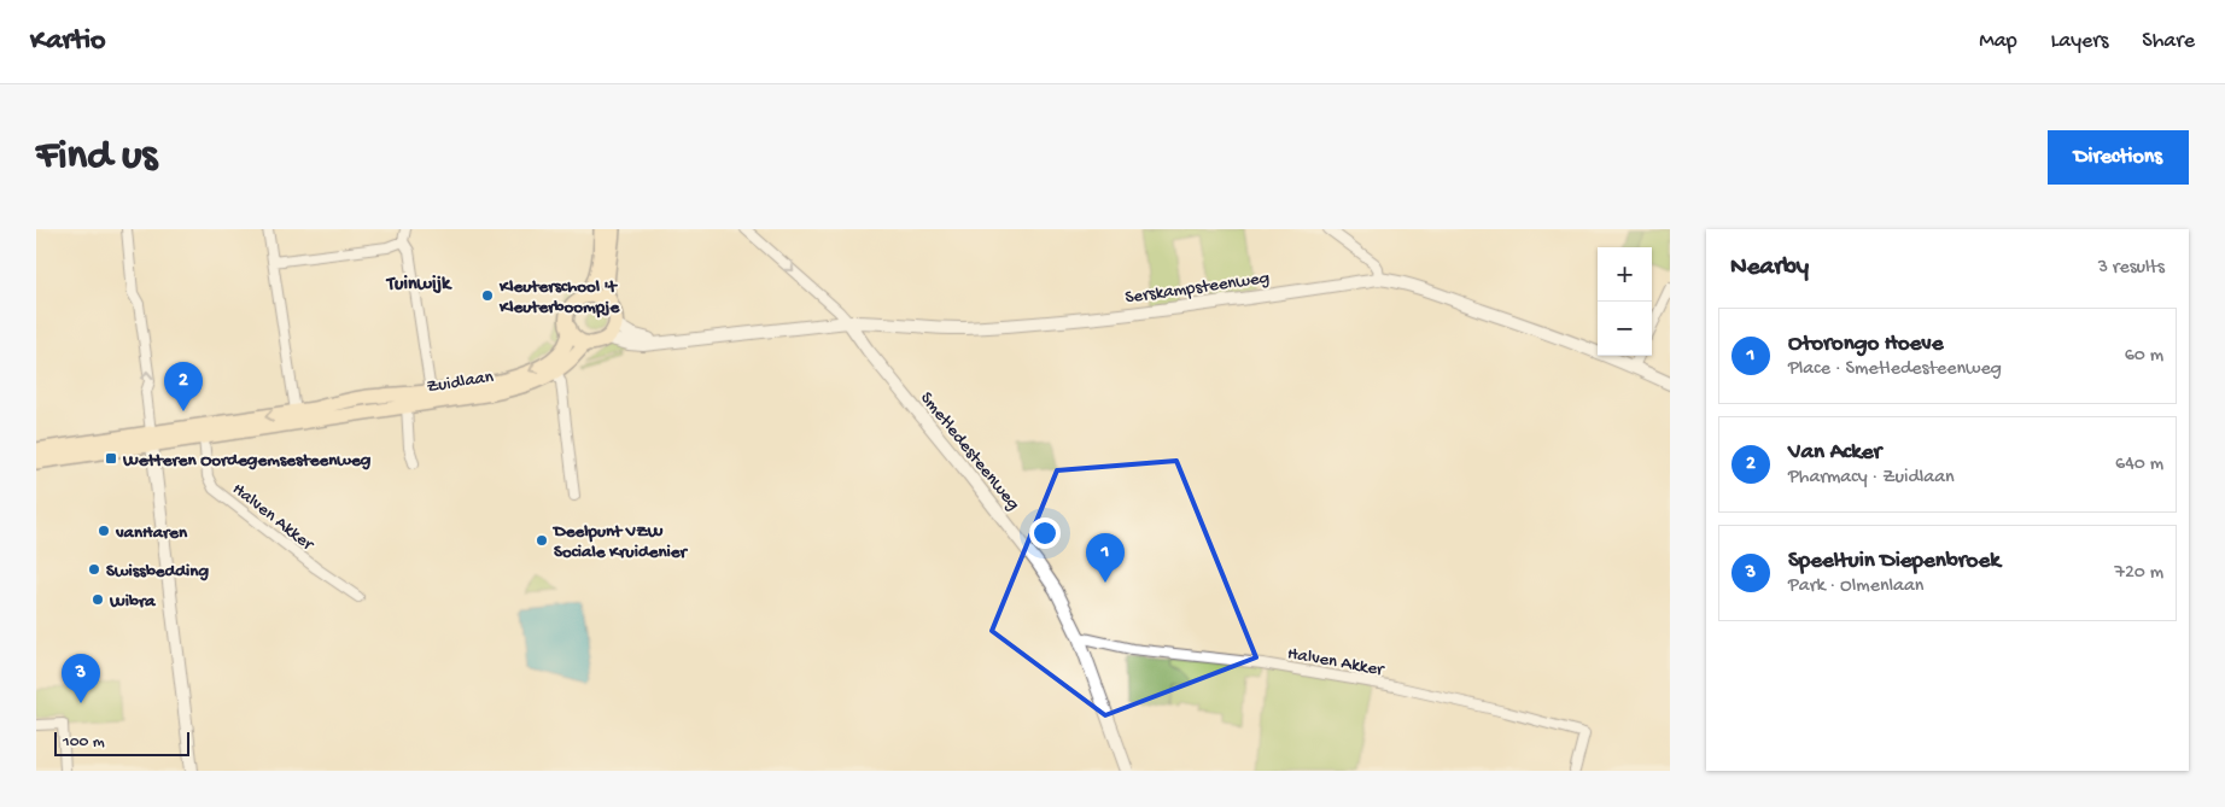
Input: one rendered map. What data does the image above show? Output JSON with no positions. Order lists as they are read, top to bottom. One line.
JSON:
{"streets":{"main road":["Zuidlaan"],"street":["Serskampsteenweg","Smetledesteenweg","Halven Akker"]},"crossings":[["Serskampsteenweg","Smetledesteenweg"],["Zuidlaan","Halven Akker"],["Smetledesteenweg","Halven Akker"]],"districts":["Tuinwijk"],"places":{"other":["Kleuterschool 't Kleuterboompje","vanHaren","Deelpunt VZW Sociale Kruidenier","Swissbedding","Wibra"],"transit":["Wetteren Oordegemsesteenweg"]},"scale_bar":"100 m","page":{"header":"Kartio","nav":["Map","Layers","Share"],"buttons":"Directions","title":"Find us","heading":["Nearby","3 results"],"map_buttons":["+","−"],"list":[{"mark":"1","name":"Otorongo Hoeve","note":"Place · Smetledesteenweg","value":"60 m"},{"mark":"2","name":"Van Acker","note":"Pharmacy · Zuidlaan","value":"640 m"},{"mark":"3","name":"Speeltuin Diepenbroek","note":"Park · Olmenlaan","value":"720 m"}],"pins":["2","1","3"],"scale":"100 m"}}
